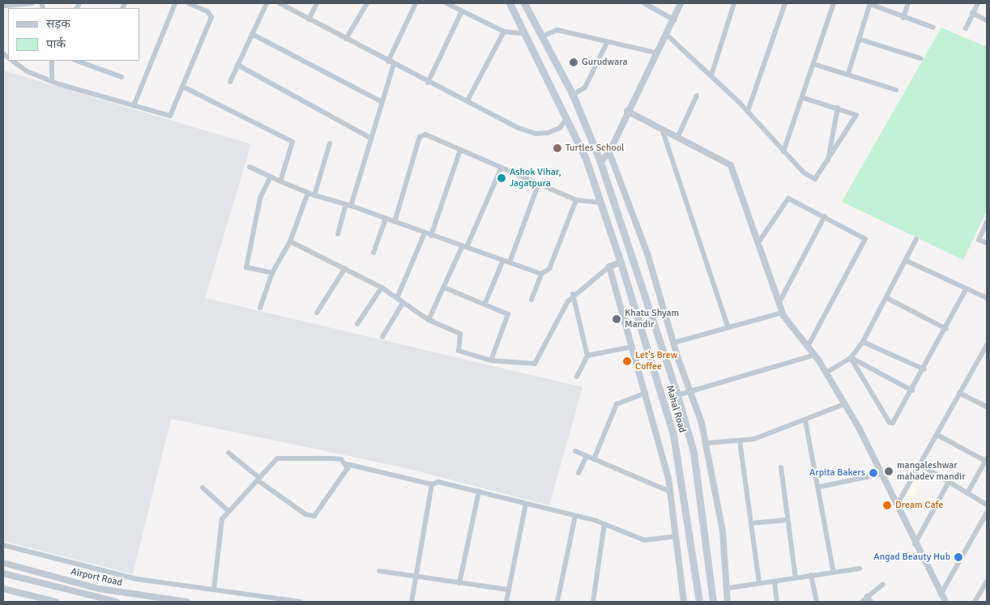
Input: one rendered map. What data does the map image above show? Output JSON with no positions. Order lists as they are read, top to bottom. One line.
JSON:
{"streets":{"main road":["Mahal Road"],"street":["Airport Road"]},"places":["Gurudwara","Turtles School","Ashok Vihar, Jagatpura","Khatu Shyam Mandir","Let's Brew Coffee","mangaleshwar mahadev mandir","Arpita Bakers","Dream Cafe","Angad Beauty Hub"],"legend":["सड़क","पार्क"]}
